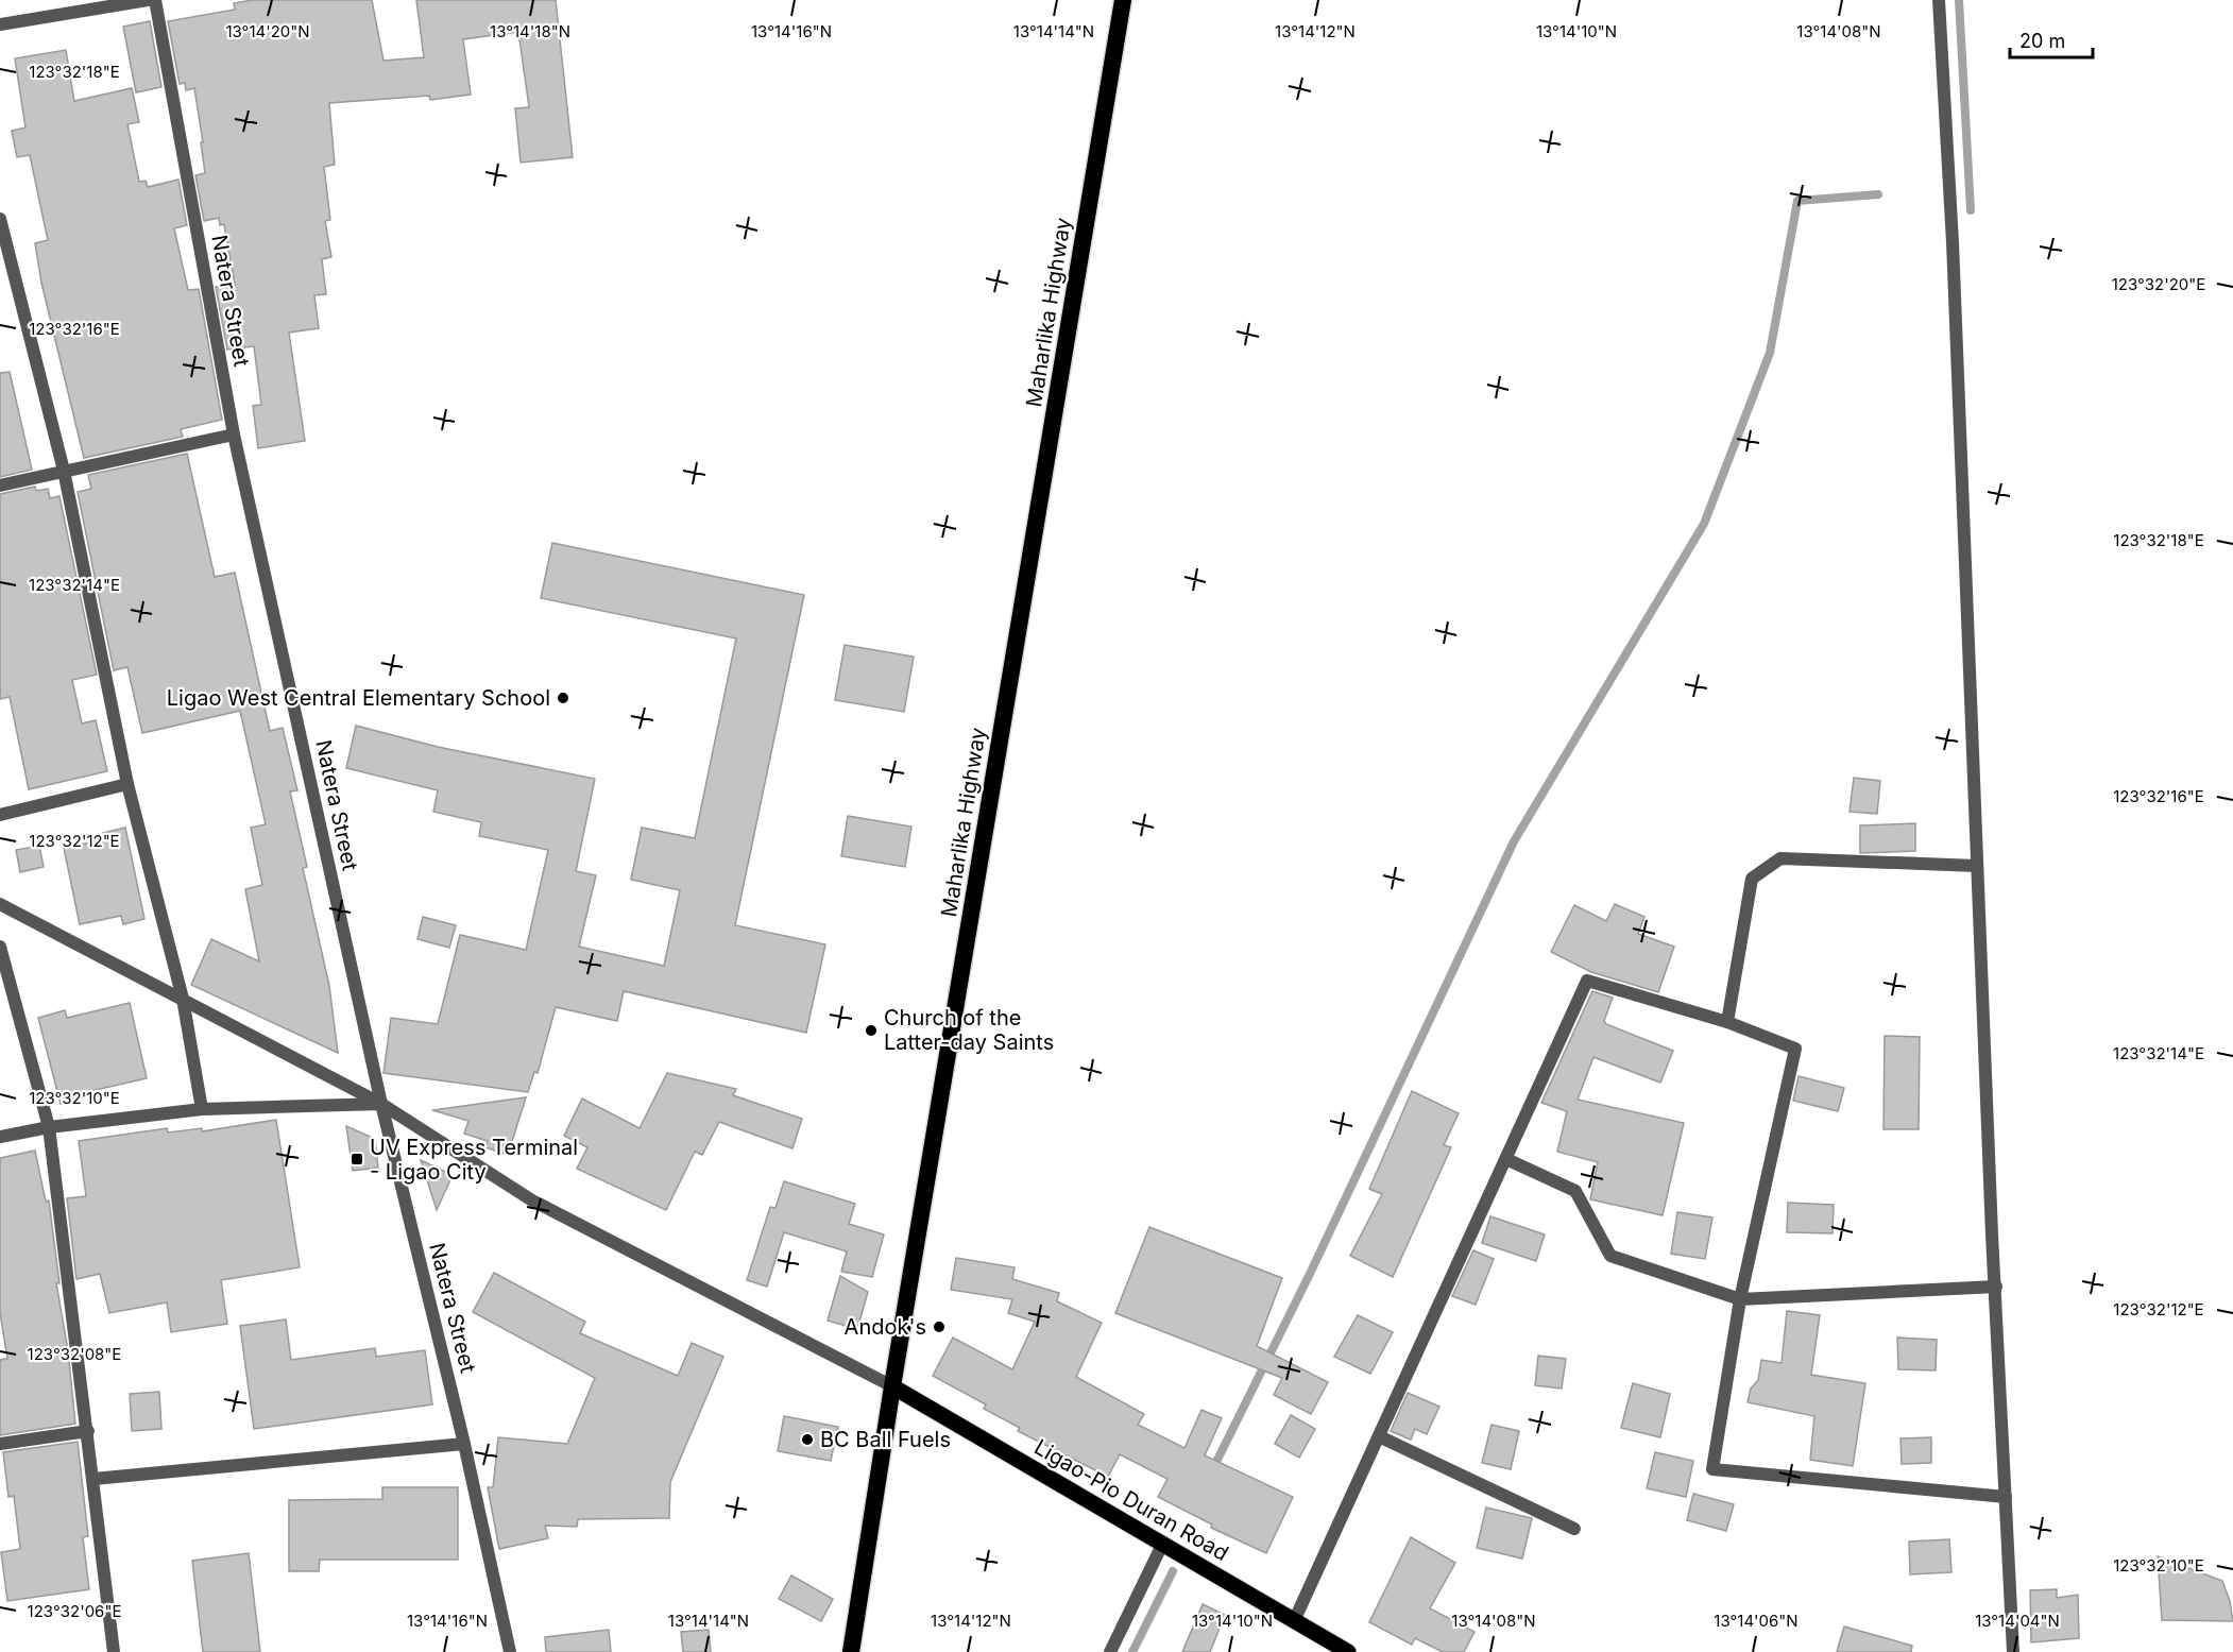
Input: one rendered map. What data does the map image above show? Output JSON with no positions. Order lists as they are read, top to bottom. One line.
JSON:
{"streets":{"highway":["Maharlika Highway"],"main road":["Ligao-Pio Duran Road"],"street":["Natera Street"]},"crossings":[["Maharlika Highway","Ligao-Pio Duran Road"]],"places":{"other":["Ligao West Central Elementary School","Church of the Latter-day Saints","Andok's","BC Ball Fuels"],"transit":["UV Express Terminal - Ligao City"]},"scale_bar":"20 m","coordinates":["13°14'20\"N","13°14'18\"N","13°14'16\"N","13°14'14\"N","13°14'12\"N","13°14'10\"N","13°14'08\"N","123°32'18\"E","123°32'20\"E","123°32'16\"E","123°32'14\"E","123°32'12\"E","123°32'10\"E","123°32'08\"E","123°32'06\"E","13°14'06\"N","13°14'04\"N"]}
